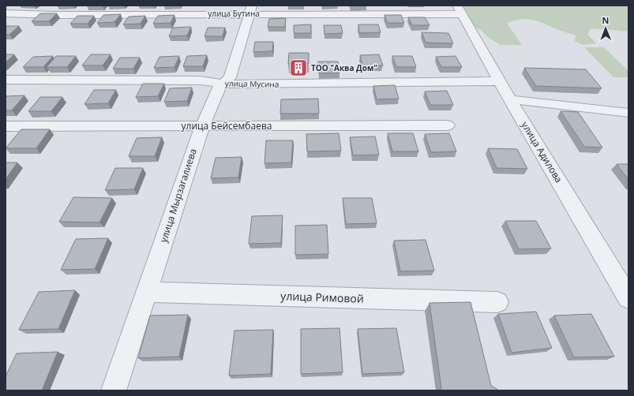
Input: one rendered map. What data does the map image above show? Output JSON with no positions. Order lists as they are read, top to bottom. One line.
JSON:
{"streets":{"street":["улица Бутина","улица Мусина","улица Бейсембаева","улица Адилова","улица Мырзагалиева","улица Римовой"]},"crossings":[["улица Бутина","улица Адилова"],["улица Бутина","улица Мырзагалиева"],["улица Мусина","улица Адилова"],["улица Мусина","улица Мырзагалиева"],["улица Бейсембаева","улица Мырзагалиева"],["улица Мырзагалиева","улица Римовой"]],"places":{"building":["ТОО \"Аква Дом\""]},"north":"top"}
